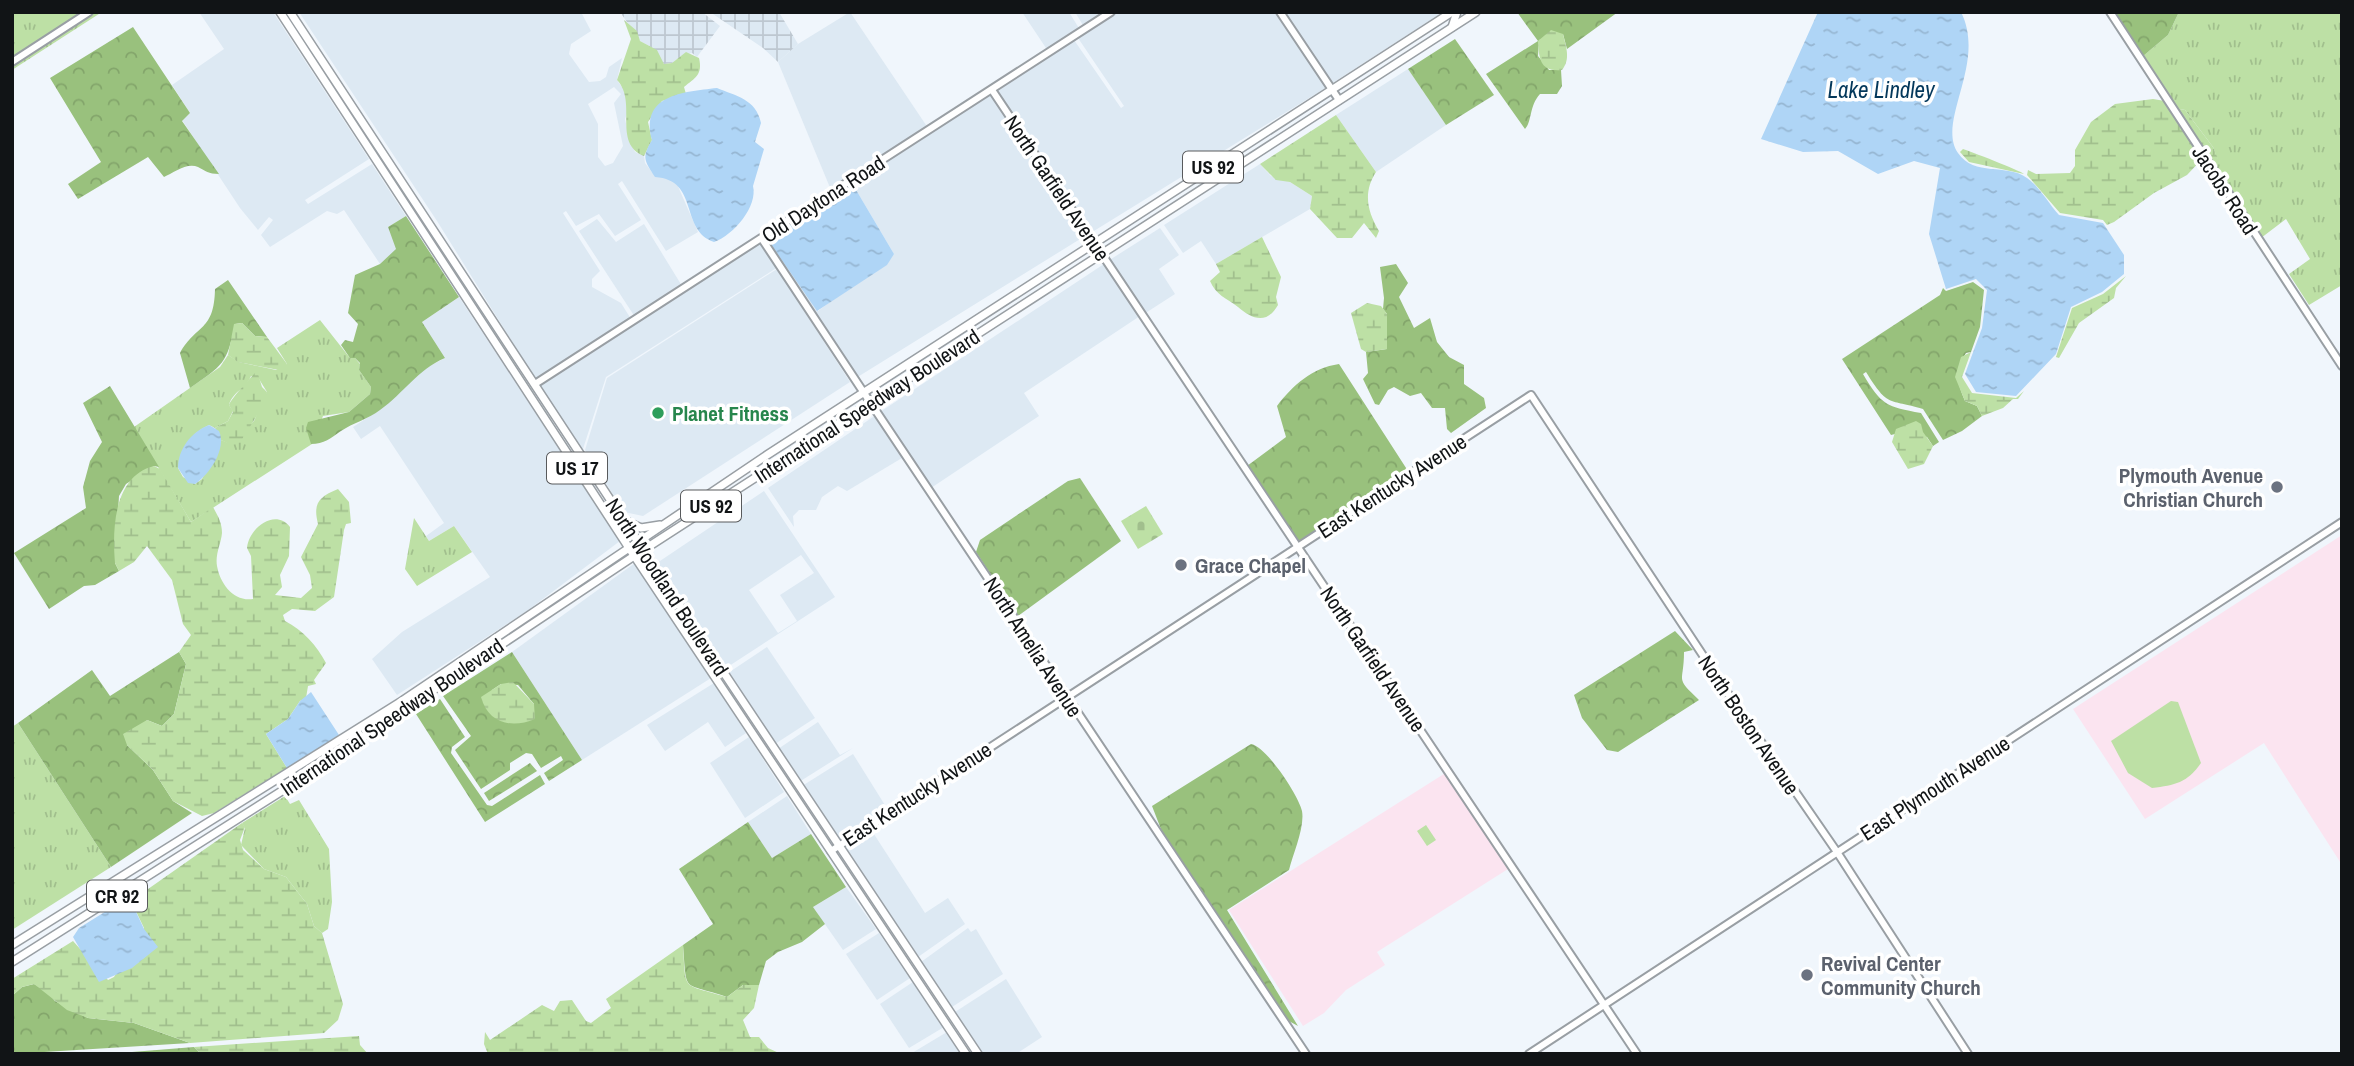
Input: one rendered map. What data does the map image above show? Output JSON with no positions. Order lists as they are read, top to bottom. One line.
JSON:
{"streets":{"main road":["US 92","International Speedway Boulevard","US 17","North Woodland Boulevard","CR 92"],"street":["North Garfield Avenue","Jacobs Road","Old Daytona Road","East Kentucky Avenue","North Amelia Avenue","North Boston Avenue","East Plymouth Avenue"]},"crossings":[["US 92","International Speedway Boulevard"],["US 92","North Woodland Boulevard"],["North Garfield Avenue","Old Daytona Road"],["North Garfield Avenue","International Speedway Boulevard"],["North Garfield Avenue","East Kentucky Avenue"],["North Garfield Avenue","East Plymouth Avenue"],["Old Daytona Road","North Woodland Boulevard"],["Old Daytona Road","North Amelia Avenue"],["International Speedway Boulevard","North Woodland Boulevard"],["International Speedway Boulevard","North Amelia Avenue"],["East Kentucky Avenue","North Woodland Boulevard"],["East Kentucky Avenue","North Amelia Avenue"],["East Kentucky Avenue","North Boston Avenue"],["North Boston Avenue","East Plymouth Avenue"]],"water":["Lake Lindley"],"places":["Planet Fitness","Plymouth Avenue Christian Church","Grace Chapel","Revival Center Community Church"]}
